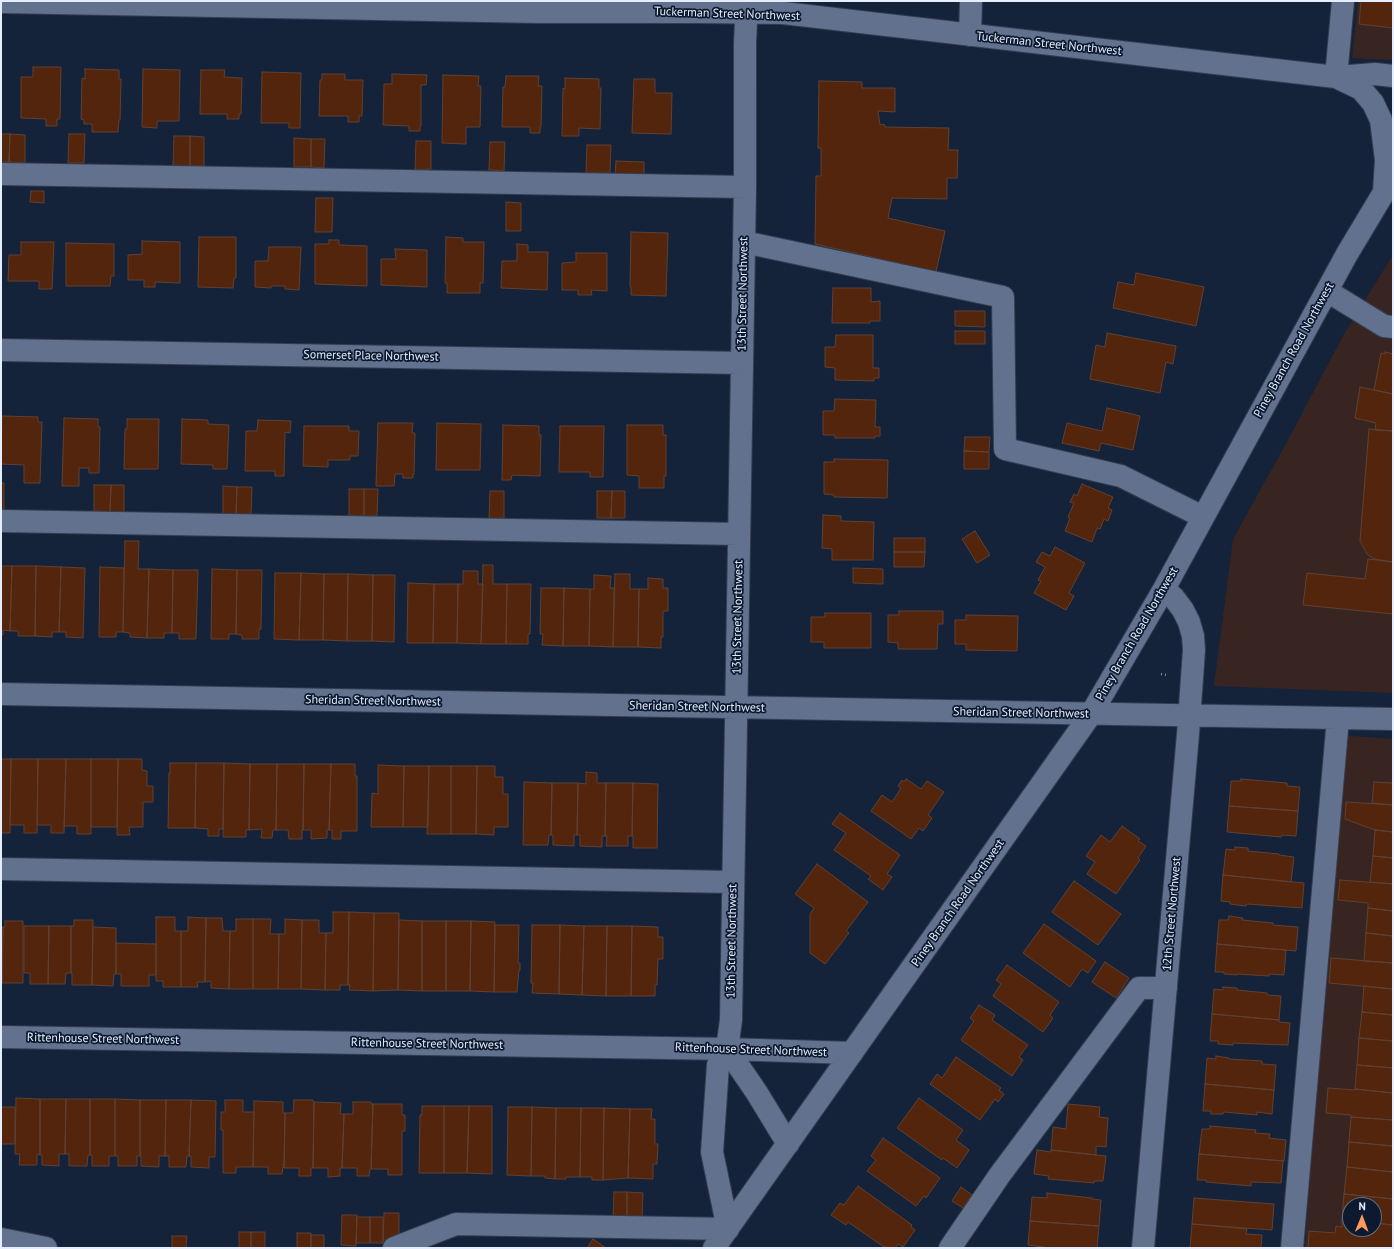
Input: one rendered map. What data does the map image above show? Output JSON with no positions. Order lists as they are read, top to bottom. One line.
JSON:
{"streets":{"street":["Tuckerman Street Northwest","13th Street Northwest","Piney Branch Road Northwest","Somerset Place Northwest","Sheridan Street Northwest","12th Street Northwest","Rittenhouse Street Northwest"]},"crossings":[["Tuckerman Street Northwest","13th Street Northwest"],["Tuckerman Street Northwest","Piney Branch Road Northwest"],["13th Street Northwest","Somerset Place Northwest"],["13th Street Northwest","Sheridan Street Northwest"],["13th Street Northwest","Rittenhouse Street Northwest"],["Piney Branch Road Northwest","Sheridan Street Northwest"],["Piney Branch Road Northwest","12th Street Northwest"],["Piney Branch Road Northwest","Rittenhouse Street Northwest"],["Sheridan Street Northwest","12th Street Northwest"]],"north":"top"}
